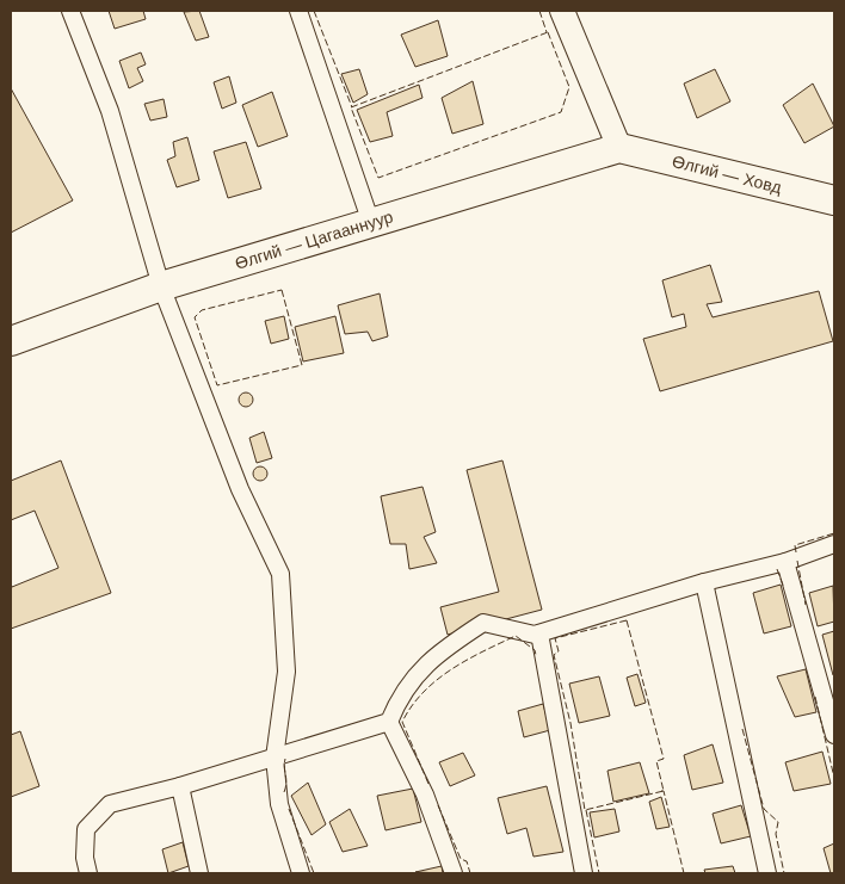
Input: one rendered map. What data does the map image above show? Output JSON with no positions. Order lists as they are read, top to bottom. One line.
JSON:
{"streets":{"highway":["Өлгий — Ховд","Өлгий — Цагааннуур"]},"crossings":[["Өлгий — Ховд","Өлгий — Цагааннуур"]]}
